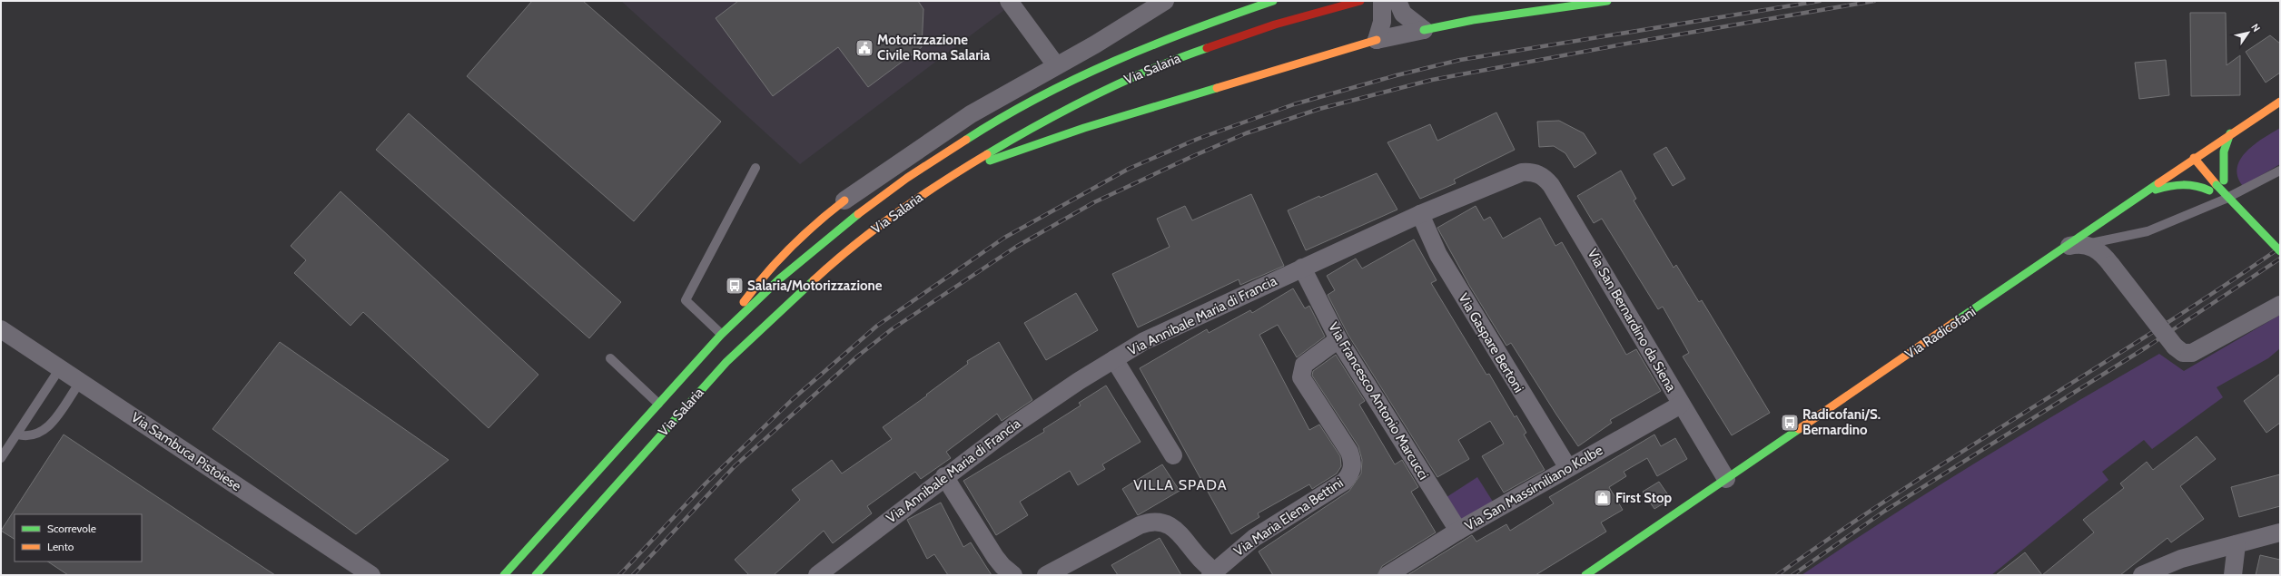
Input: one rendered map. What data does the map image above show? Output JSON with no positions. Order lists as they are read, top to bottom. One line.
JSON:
{"streets":{"main road":["Via Salaria","Via Radicofani"],"street":["Via Annibale Maria di Francia","Via San Bernardino da Siena","Via Gaspare Bertoni","Via Francesco Antonio Marcucci","Via Sambuca Pistoiese","Via San Massimiliano Kolbe","Via Maria Elena Bettini"]},"crossings":[["Via Annibale Maria di Francia","Via San Bernardino da Siena"],["Via Annibale Maria di Francia","Via Gaspare Bertoni"],["Via Annibale Maria di Francia","Via Francesco Antonio Marcucci"],["Via San Bernardino da Siena","Via Radicofani"],["Via San Bernardino da Siena","Via San Massimiliano Kolbe"],["Via Gaspare Bertoni","Via San Massimiliano Kolbe"],["Via Francesco Antonio Marcucci","Via San Massimiliano Kolbe"],["Via Francesco Antonio Marcucci","Via Maria Elena Bettini"]],"districts":["VILLA SPADA"],"places":{"public building":["Motorizzazione Civile Roma Salaria"],"bus stop":["Salaria/Motorizzazione","Radicofani/S. Bernardino"],"shop":["First Stop"]},"legend":["Scorrevole","Lento"],"north":"top right"}
